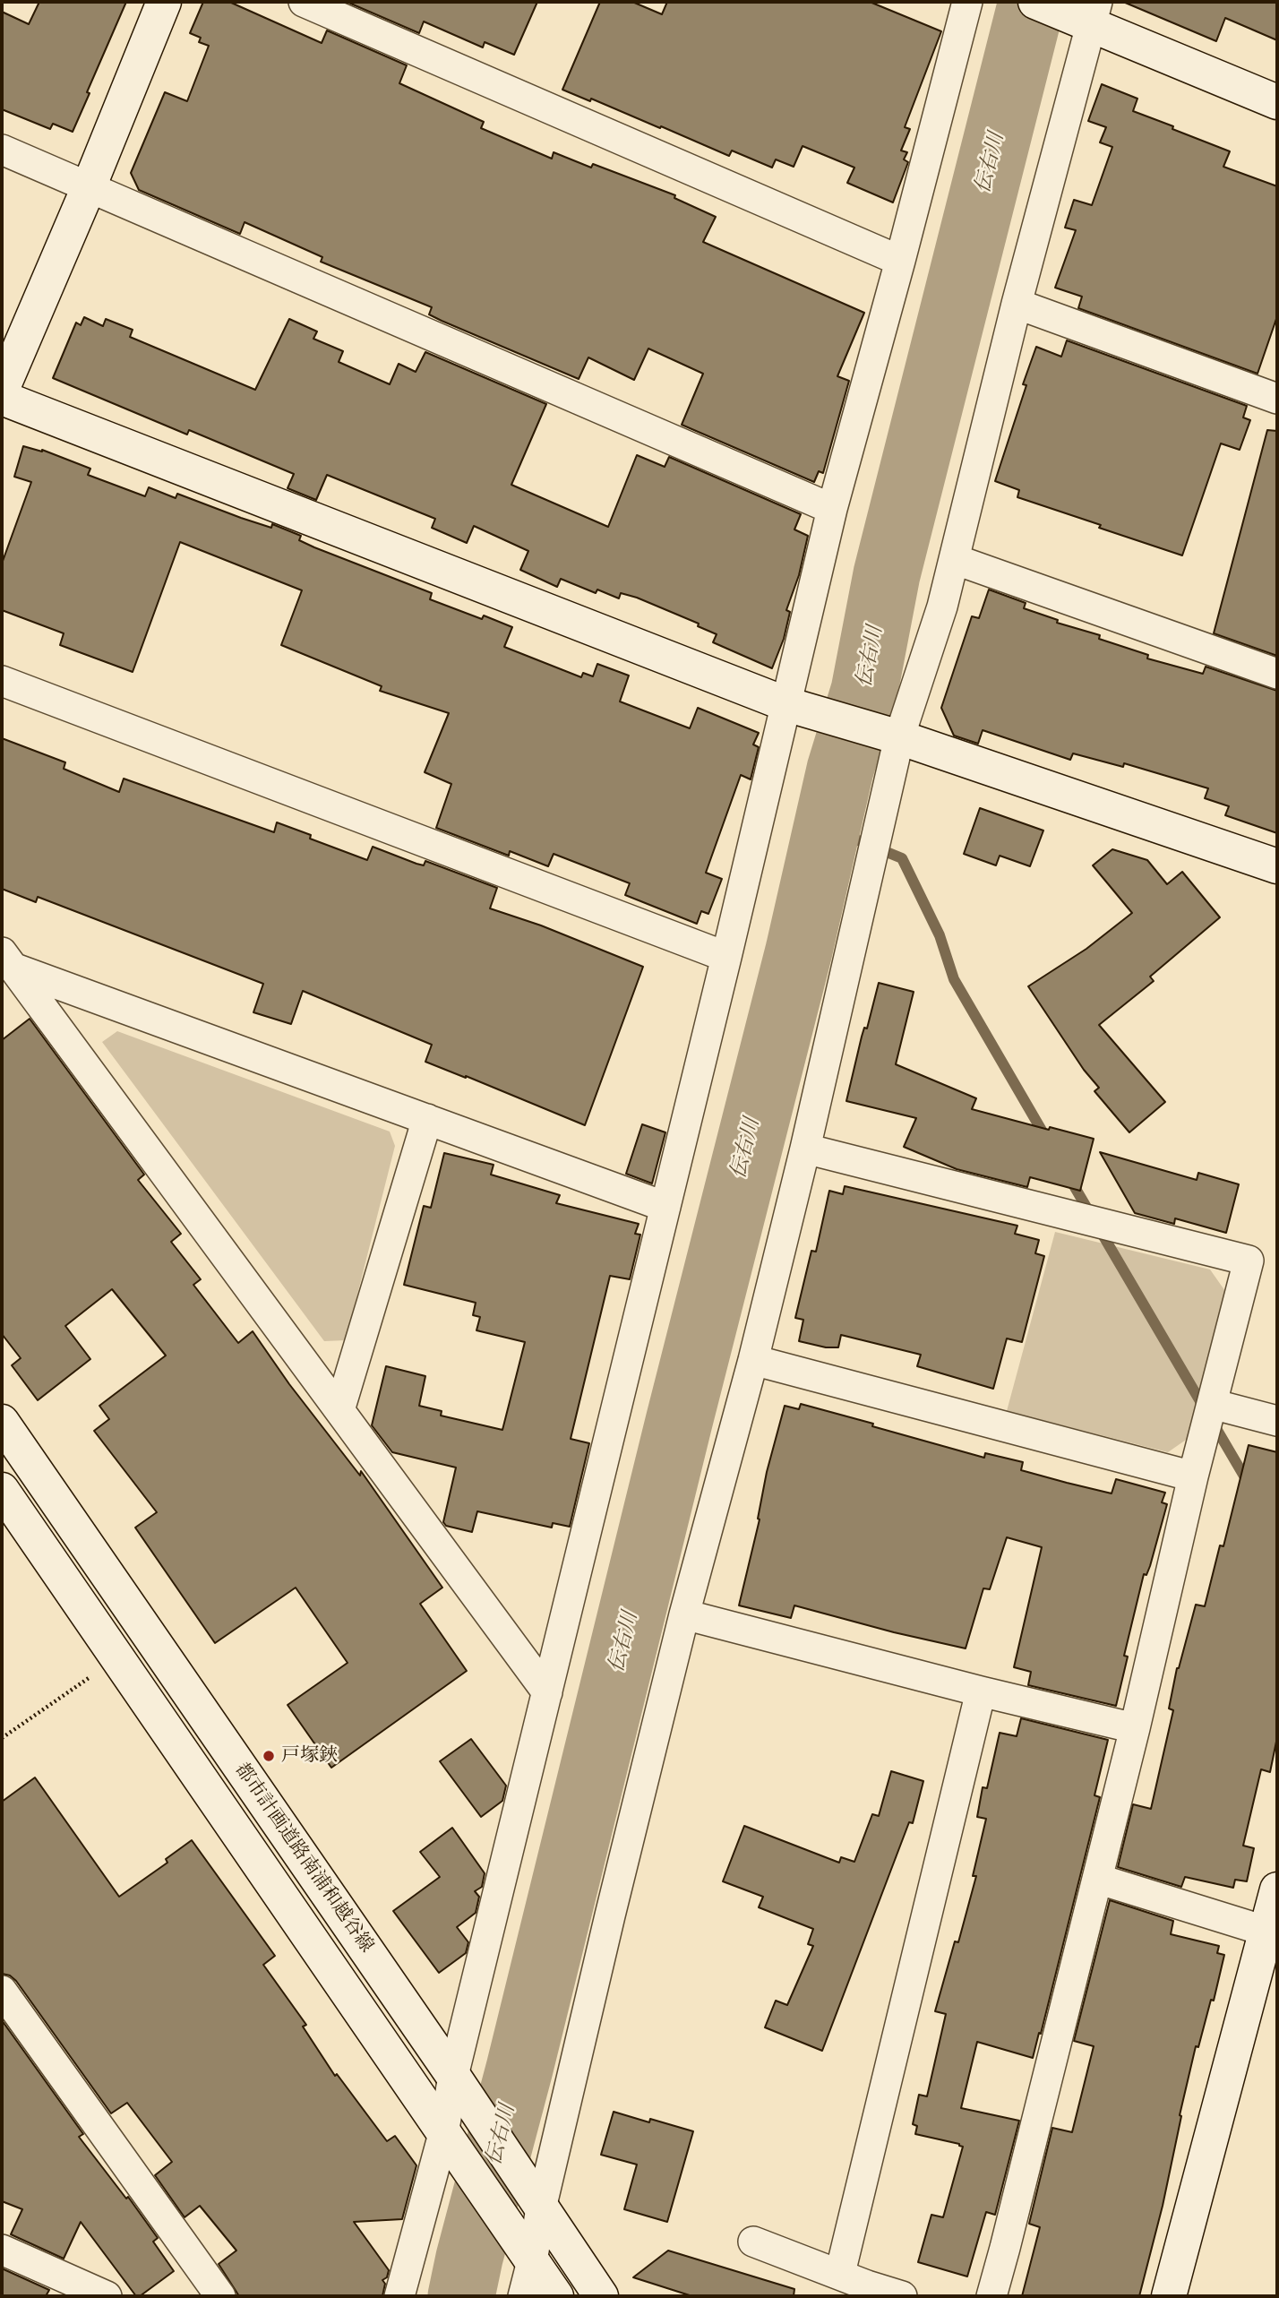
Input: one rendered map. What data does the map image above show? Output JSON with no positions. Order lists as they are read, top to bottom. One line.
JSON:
{"streets":{"street":["都市計画道路南浦和越谷線"]},"water":["伝右川"],"places":["戸塚鋏"]}
